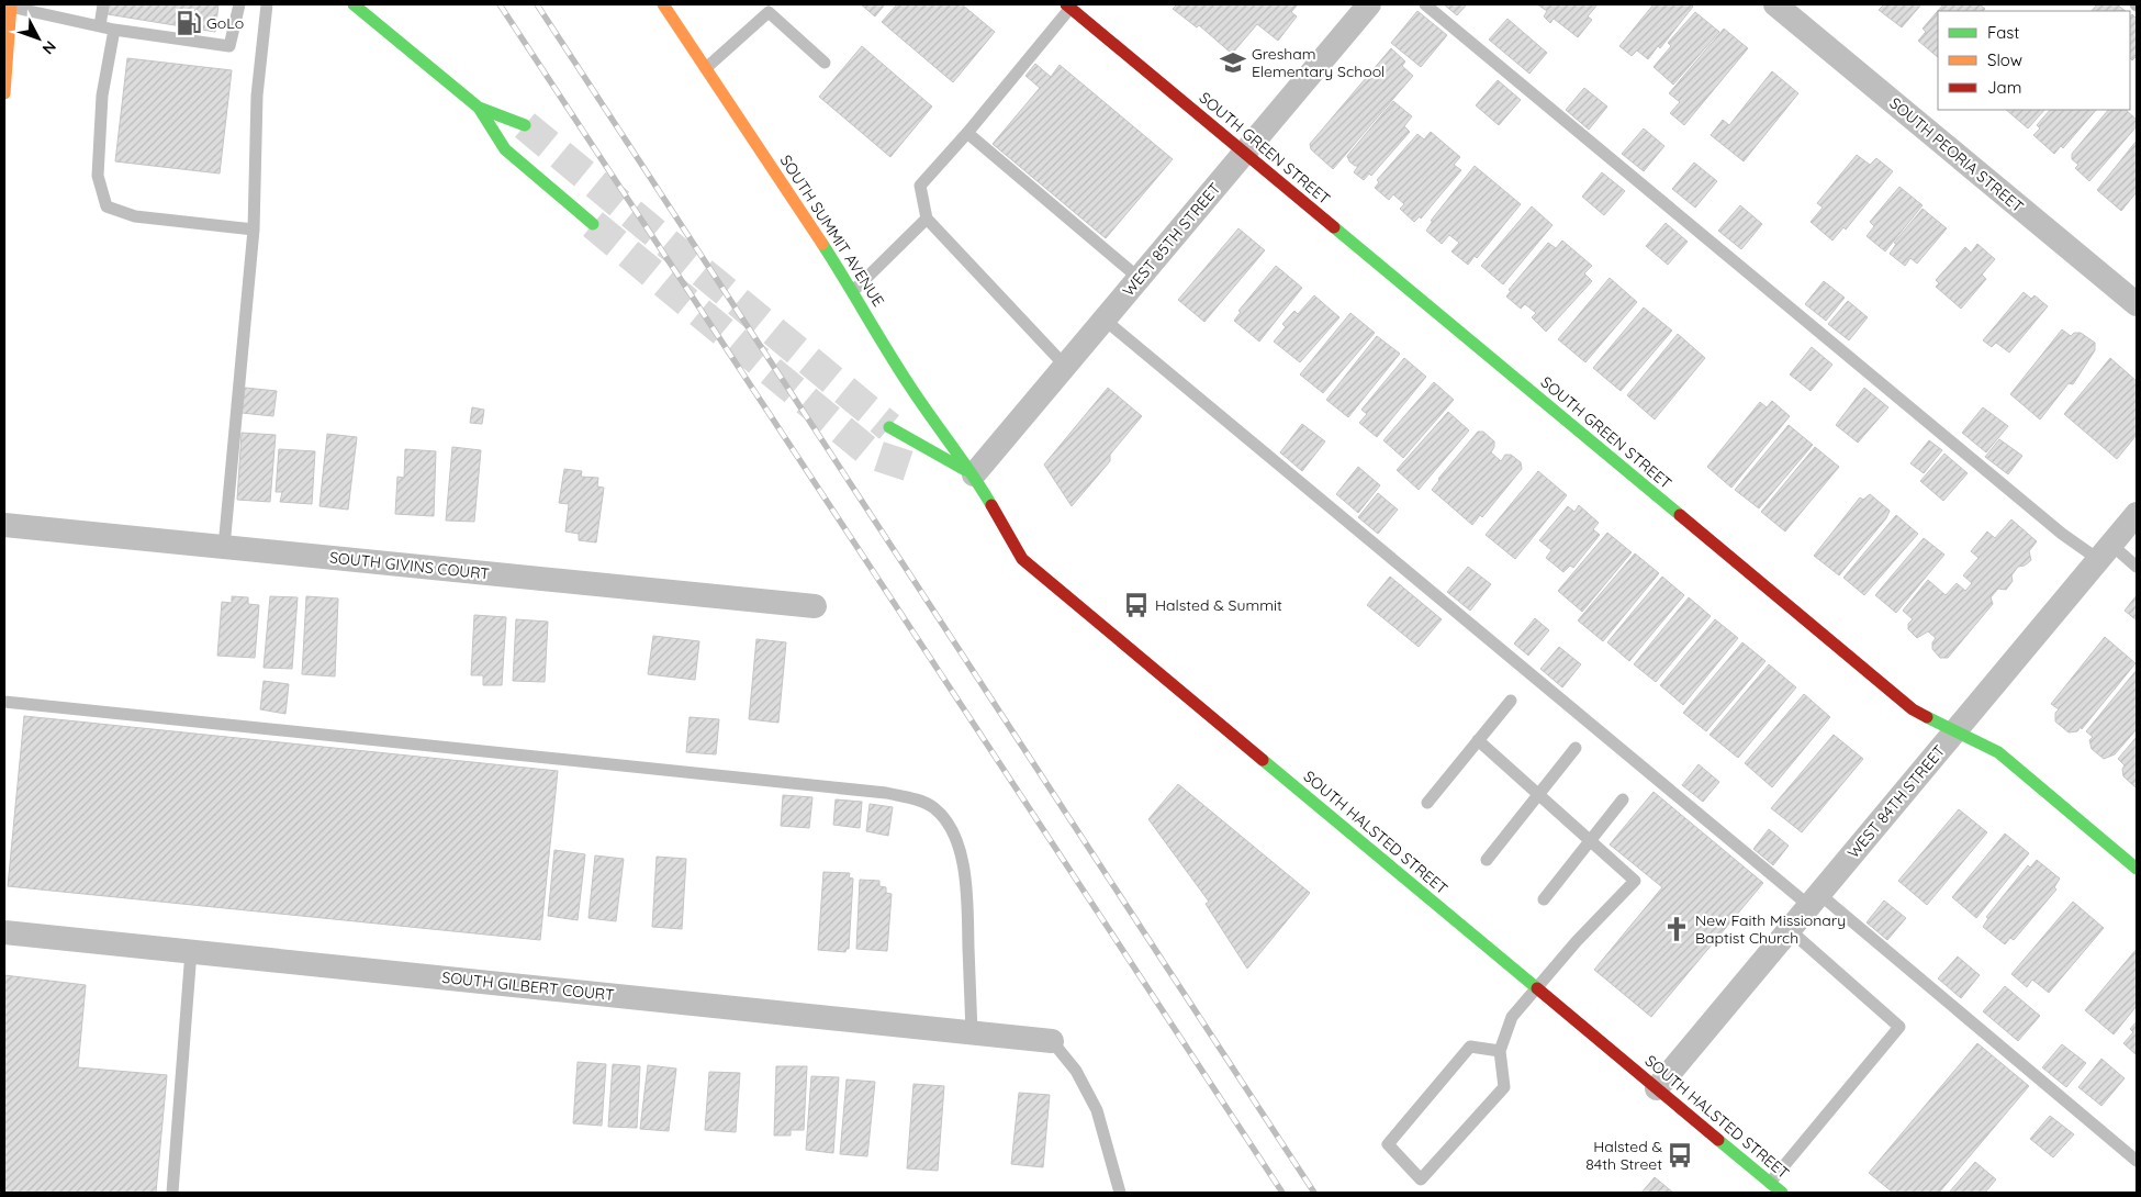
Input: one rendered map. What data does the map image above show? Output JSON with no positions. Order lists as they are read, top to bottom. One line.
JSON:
{"streets":{"main road":["SOUTH GREEN STREET","SOUTH SUMMIT AVENUE","SOUTH HALSTED STREET"],"street":["SOUTH PEORIA STREET","WEST 85TH STREET","SOUTH GIVINS COURT","WEST 84TH STREET","SOUTH GILBERT COURT"]},"crossings":[["SOUTH GREEN STREET","WEST 85TH STREET"],["SOUTH GREEN STREET","WEST 84TH STREET"],["SOUTH SUMMIT AVENUE","WEST 85TH STREET"],["SOUTH SUMMIT AVENUE","SOUTH HALSTED STREET"],["WEST 85TH STREET","SOUTH HALSTED STREET"],["WEST 84TH STREET","SOUTH HALSTED STREET"]],"places":{"fuel station":["GoLo"],"school or university":["Gresham Elementary School"],"bus stop":["Halsted & Summit","Halsted & 84th Street"],"church":["New Faith Missionary Baptist Church"]},"legend":["Fast","Slow","Jam"],"north":"bottom right"}
